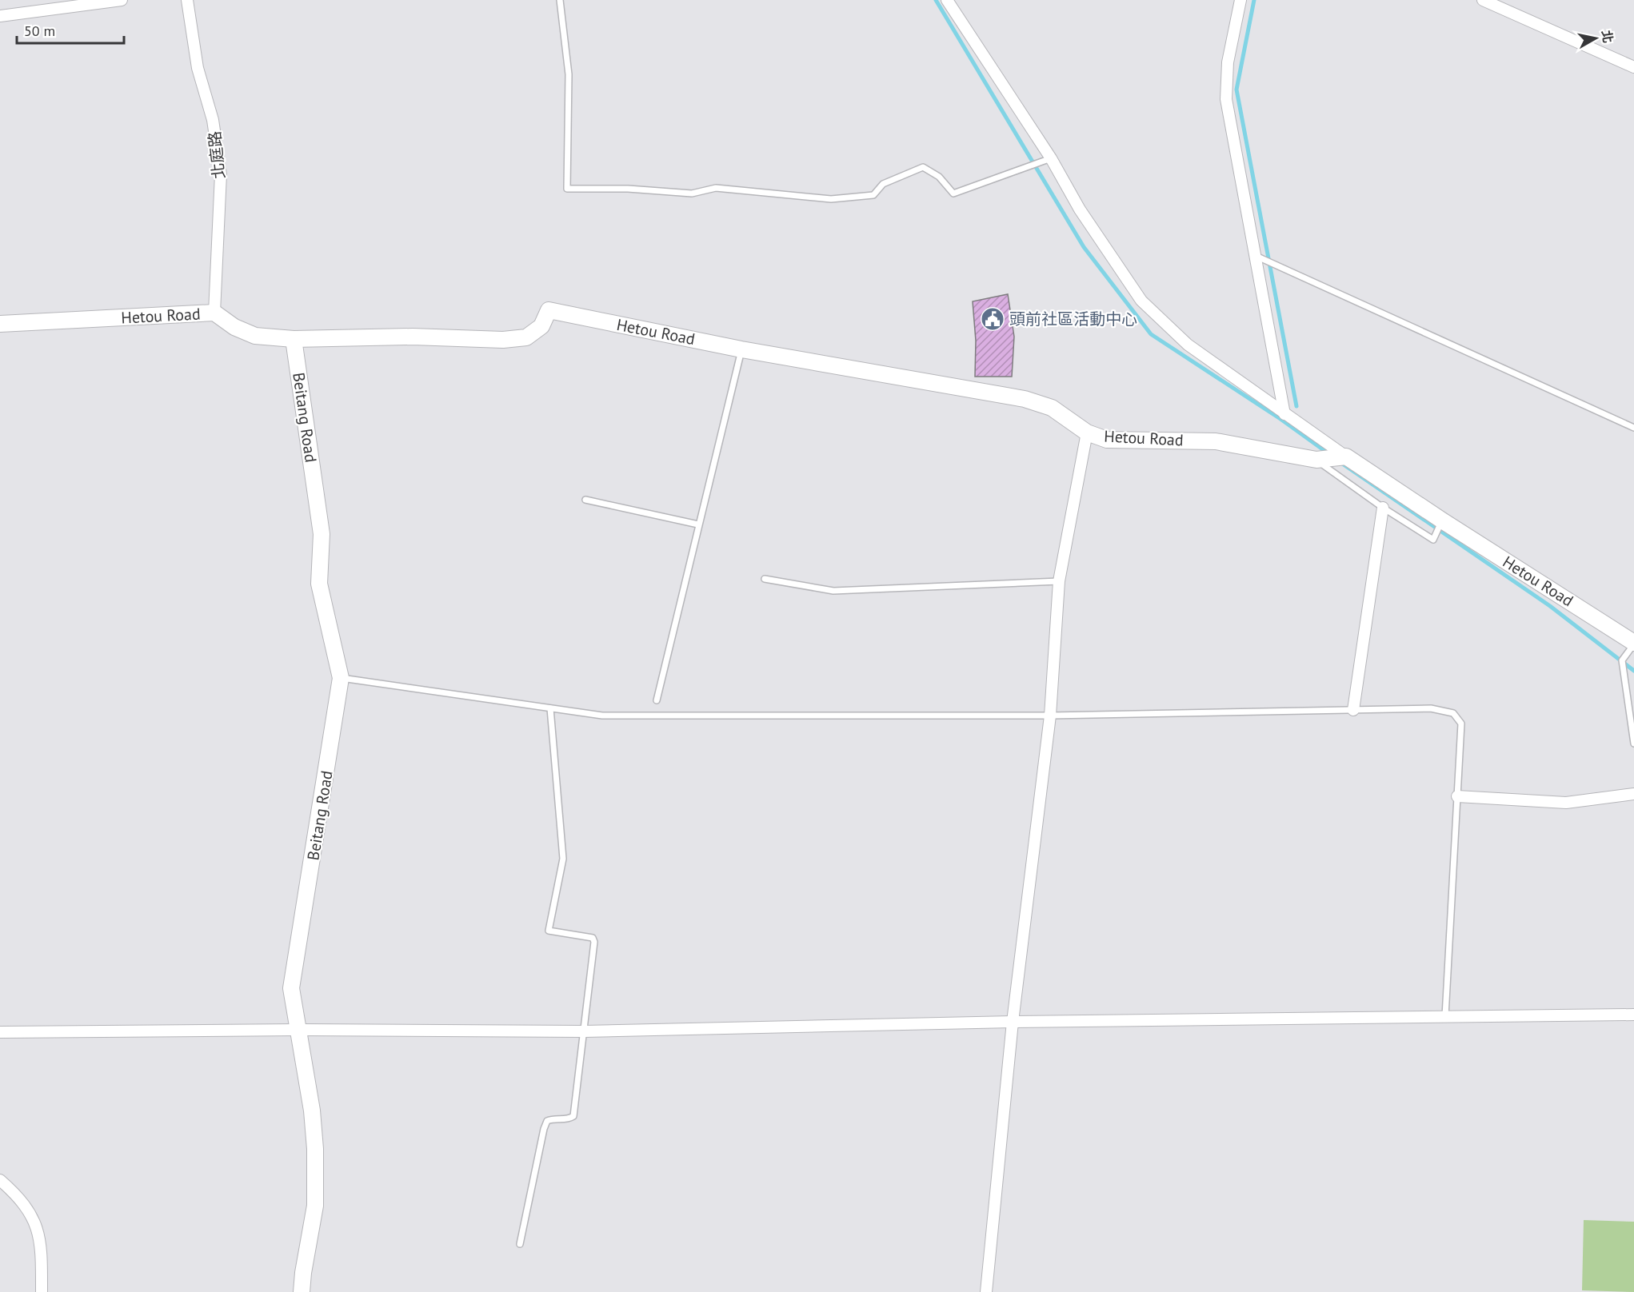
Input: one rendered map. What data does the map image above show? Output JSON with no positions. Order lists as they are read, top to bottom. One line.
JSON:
{"streets":{"street":["北庭路","Hetou Road","Beitang Road"]},"crossings":[["北庭路","Hetou Road"],["Hetou Road","Beitang Road"]],"places":{"public building":["頭前社區活動中心"]},"scale_bar":"50 m","north":"right"}
